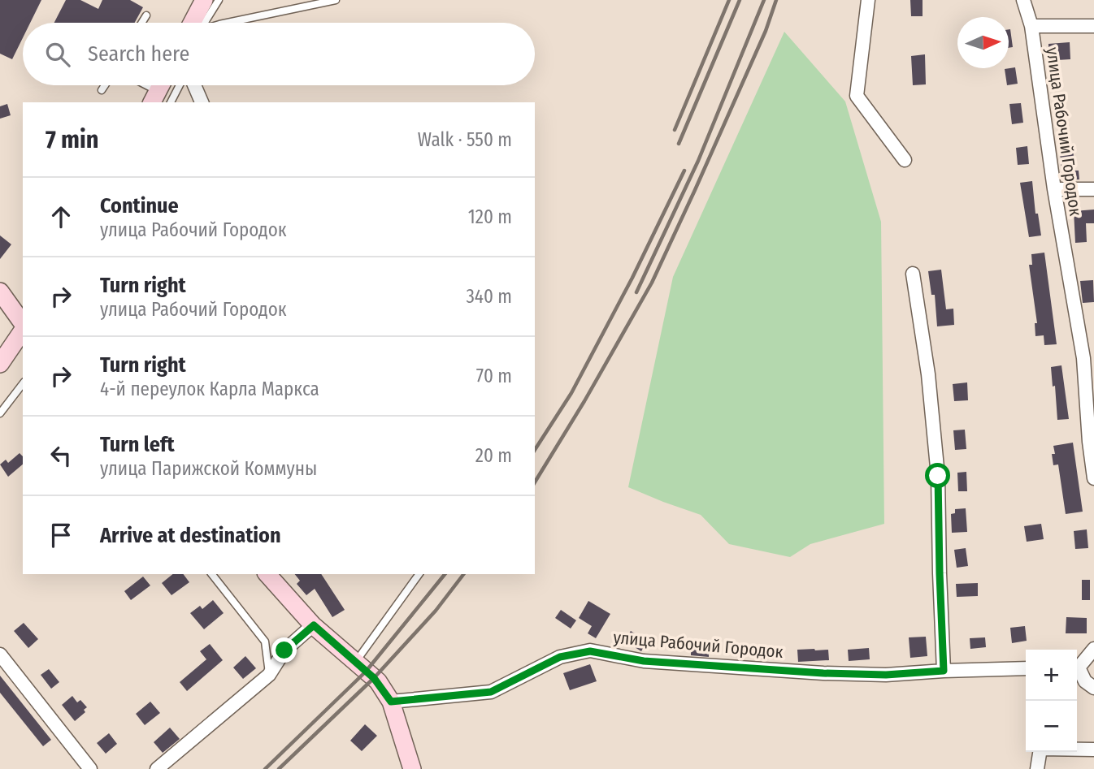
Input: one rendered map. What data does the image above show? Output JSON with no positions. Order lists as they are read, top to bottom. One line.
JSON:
{"streets":{"street":["улица Рабочий Городок"]},"north":"right","page":{"search":"Search here","heading":["7 min","Walk · 550 m"],"list":[["Continue","улица Рабочий Городок","120 m"],["Turn right","улица Рабочий Городок","340 m"],["Turn right","4-й переулок Карла Маркса","70 m"],["Turn left","улица Парижской Коммуны","20 m"],"Arrive at destination"],"map_buttons":["+","−"]}}
